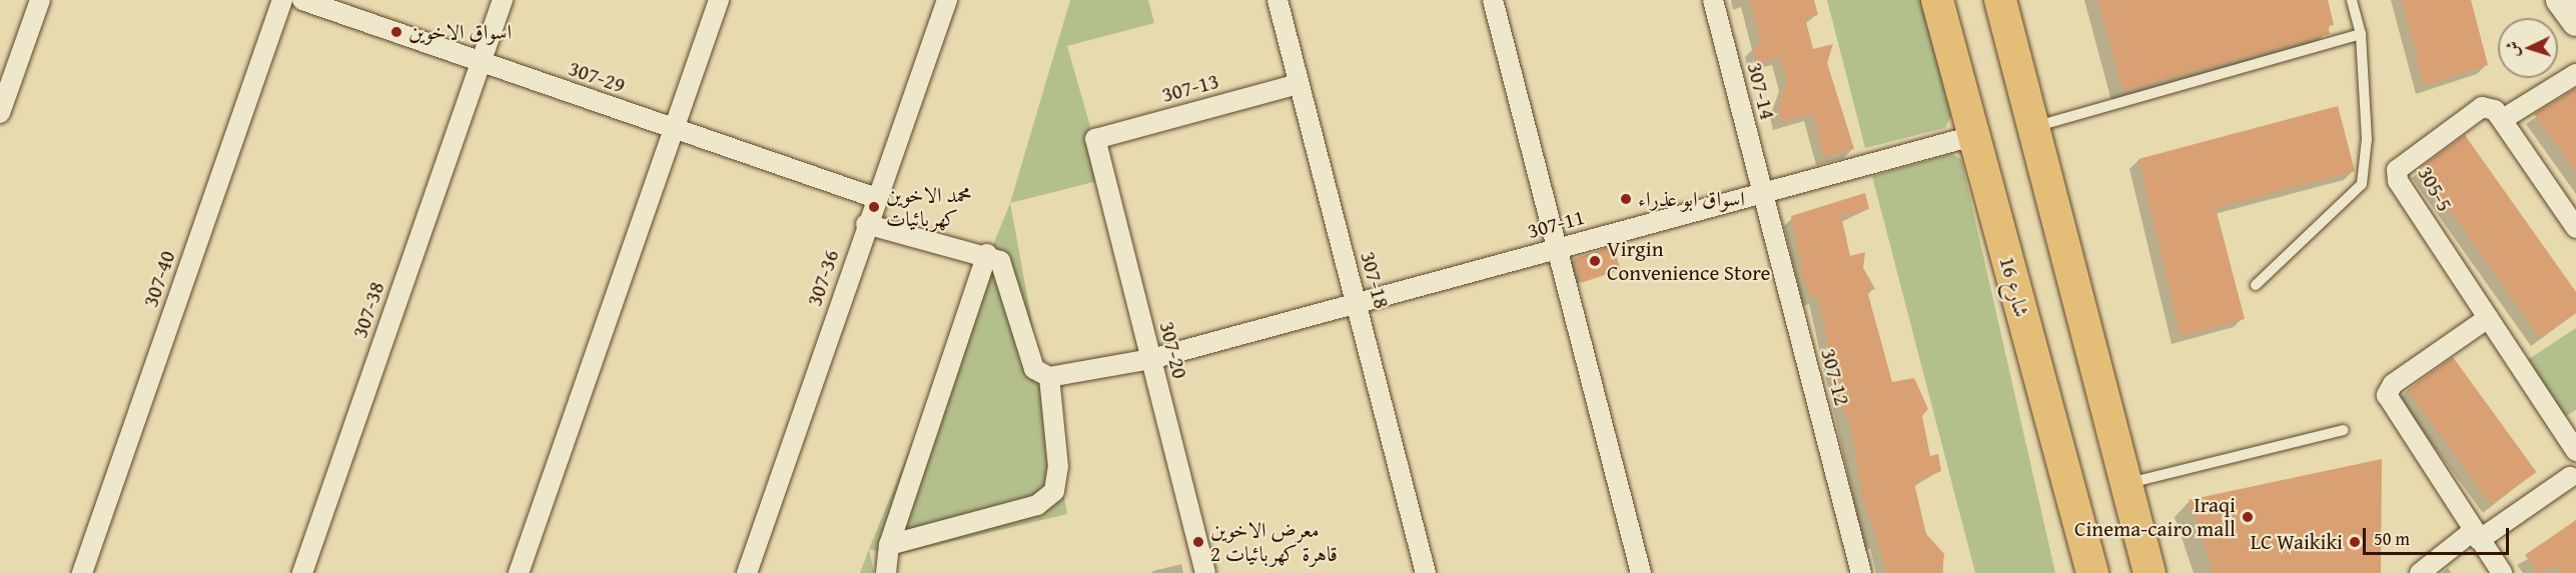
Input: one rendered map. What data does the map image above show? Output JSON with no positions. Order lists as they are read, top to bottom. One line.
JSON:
{"streets":{"main road":["شارع 16"],"street":["307-29","307-13","307-14","305-5","307-11","307-36","307-40","307-18","307-38","307-20","307-12"]},"crossings":[["307-29","307-36"],["307-29","307-38"],["307-13","307-18"],["307-13","307-20"],["307-14","307-11"],["307-14","307-12"],["307-11","307-18"],["307-11","شارع 16"],["307-11","307-20"],["307-11","307-12"]],"places":["اسواق الاخوين","اسواق ابو عذراء","محمد الاخوين كهربائيات","Virgin Convenience Store","Iraqi Cinema-cairo mall","معرض الاخوين قاهرة كهربائيات 2","LC Waikiki"],"scale_bar":"50 m","north":"left"}
